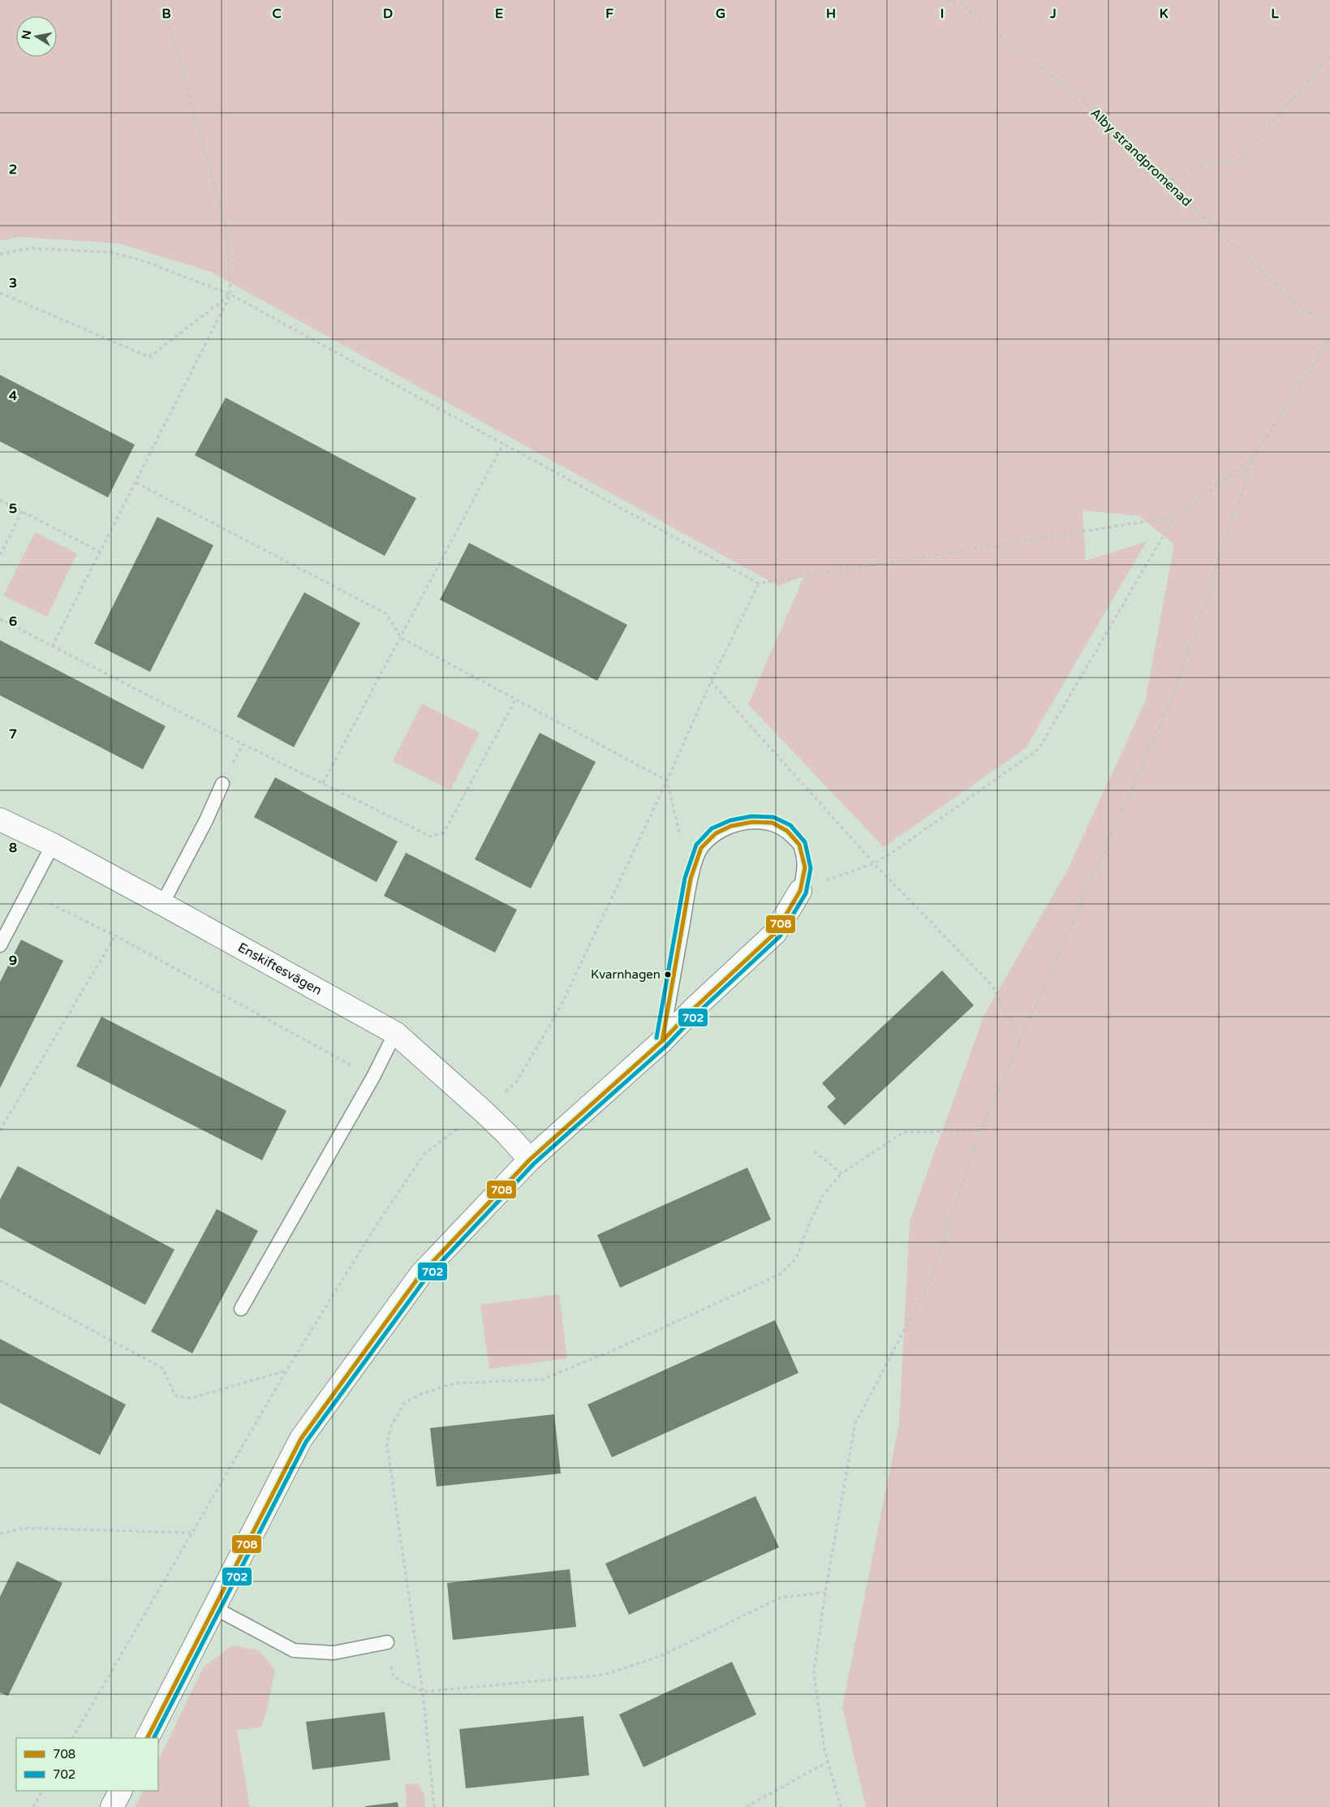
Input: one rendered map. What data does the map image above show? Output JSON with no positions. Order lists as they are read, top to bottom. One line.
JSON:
{"streets":{"street":["Enskiftesvägen"],"path":["Alby strandpromenad"]},"places":["Kvarnhagen"],"lines":["transit line 702","transit line 708"],"legend":["708","702"],"north":"left","grid":{"columns":["B","C","D","E","F","G","H","I","J","K","L"],"rows":["2","3","4","5","6","7","8","9"]}}
